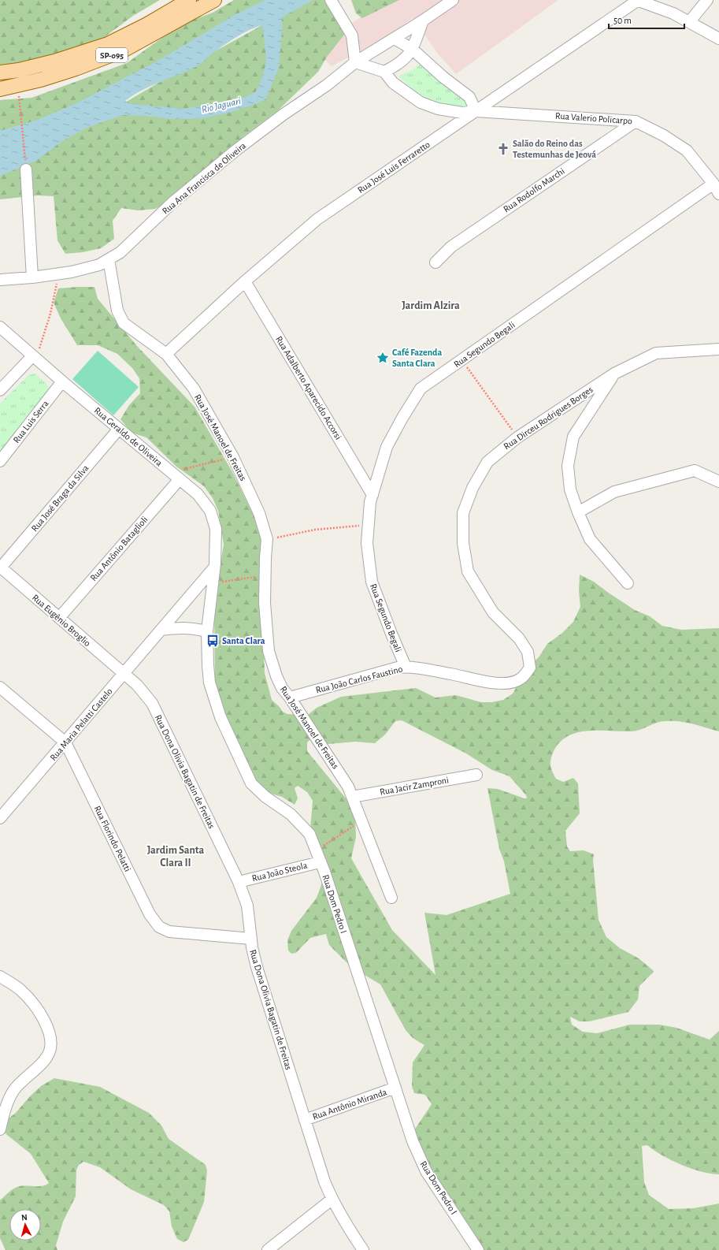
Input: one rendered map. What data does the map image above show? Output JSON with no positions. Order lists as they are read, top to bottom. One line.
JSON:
{"streets":{"main road":["SP-095"],"street":["Rua Valerio Policarpo","Rua José Luis Ferraretto","Rua Ana Francisca de Oliveira","Rua Rodolfo Marchi","Rua Segundo Begali","Rua Adalberto Aparecido Accorsi","Rua Dirceu Rodrigues Borges","Rua Luis Serra","Rua Geraldo de Oliveira","Rua José Manoel de Freitas","Rua José Braga da Silva","Rua Antônio Bataglioli","Rua Eugênio Broglio","Rua João Carlos Faustino","Rua Maria Pelatti Castelo","Rua Dona Olivia Bagatin de Freitas","Rua Jacir Zamproni","Rua Florindo Pelatti","Rua João Steola","Rua Dom Pedro I","Rua Antônio Miranda"]},"crossings":[["Rua Valerio Policarpo","Rua José Luis Ferraretto"],["Rua Valerio Policarpo","Rua Rodolfo Marchi"],["Rua Valerio Policarpo","Rua Segundo Begali"],["Rua José Luis Ferraretto","Rua Adalberto Aparecido Accorsi"],["Rua José Luis Ferraretto","Rua José Manoel de Freitas"],["Rua Ana Francisca de Oliveira","Rua José Manoel de Freitas"],["Rua Segundo Begali","Rua Adalberto Aparecido Accorsi"],["Rua Segundo Begali","Rua João Carlos Faustino"],["Rua Dirceu Rodrigues Borges","Rua João Carlos Faustino"],["Rua Luis Serra","Rua Geraldo de Oliveira"],["Rua Geraldo de Oliveira","Rua José Braga da Silva"],["Rua Geraldo de Oliveira","Rua Antônio Bataglioli"],["Rua Geraldo de Oliveira","Rua Maria Pelatti Castelo"],["Rua Geraldo de Oliveira","Rua Dom Pedro I"],["Rua José Manoel de Freitas","Rua João Carlos Faustino"],["Rua José Manoel de Freitas","Rua Jacir Zamproni"],["Rua José Braga da Silva","Rua Eugênio Broglio"],["Rua Antônio Bataglioli","Rua Eugênio Broglio"],["Rua Eugênio Broglio","Rua Maria Pelatti Castelo"],["Rua Eugênio Broglio","Rua Dona Olivia Bagatin de Freitas"],["Rua Maria Pelatti Castelo","Rua Dona Olivia Bagatin de Freitas"],["Rua Maria Pelatti Castelo","Rua Florindo Pelatti"],["Rua Maria Pelatti Castelo","Rua Dom Pedro I"],["Rua Dona Olivia Bagatin de Freitas","Rua Florindo Pelatti"],["Rua Dona Olivia Bagatin de Freitas","Rua João Steola"],["Rua Dona Olivia Bagatin de Freitas","Rua Antônio Miranda"],["Rua João Steola","Rua Dom Pedro I"],["Rua Dom Pedro I","Rua Antônio Miranda"]],"districts":["Jardim Alzira","Jardim Santa Clara II"],"water":["Rio Jaguari"],"places":{"church":["Salão do Reino das Testemunhas de Jeová"],"place":["Café Fazenda Santa Clara"],"bus stop":["Santa Clara"]},"scale_bar":"50 m","north":"top"}
